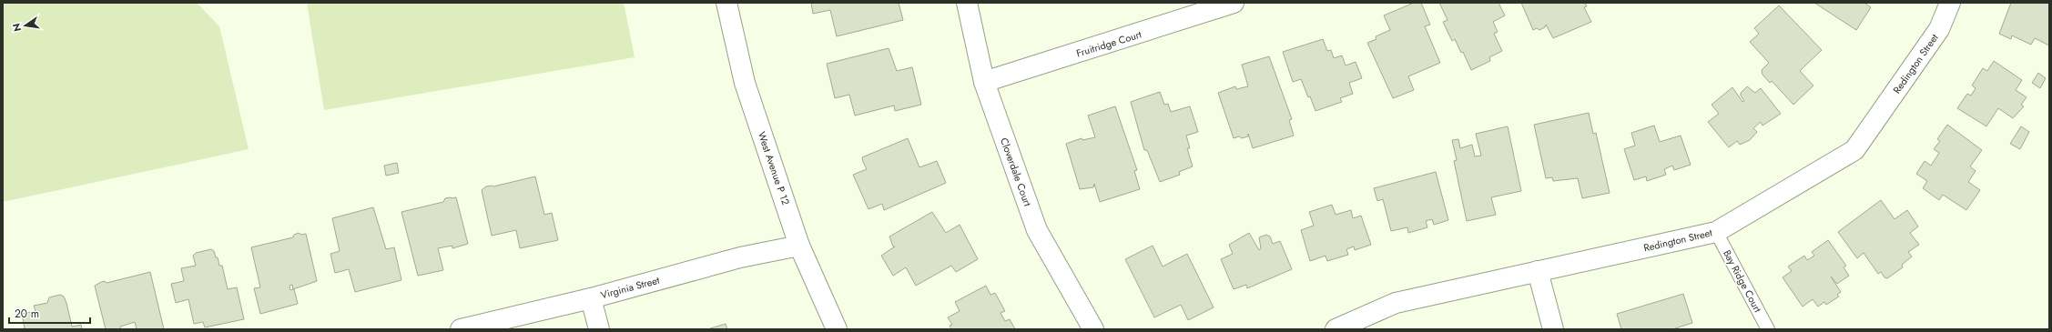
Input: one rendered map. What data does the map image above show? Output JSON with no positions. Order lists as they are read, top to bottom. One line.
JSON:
{"streets":{"street":["Fruitridge Court","Redington Street","West Avenue P 12","Cloverdale Court","Virginia Street"],"lane":["Bay Ridge Court"]},"crossings":[["Fruitridge Court","Cloverdale Court"],["Redington Street","Bay Ridge Court"],["West Avenue P 12","Virginia Street"]],"scale_bar":"20 m","north":"left"}
